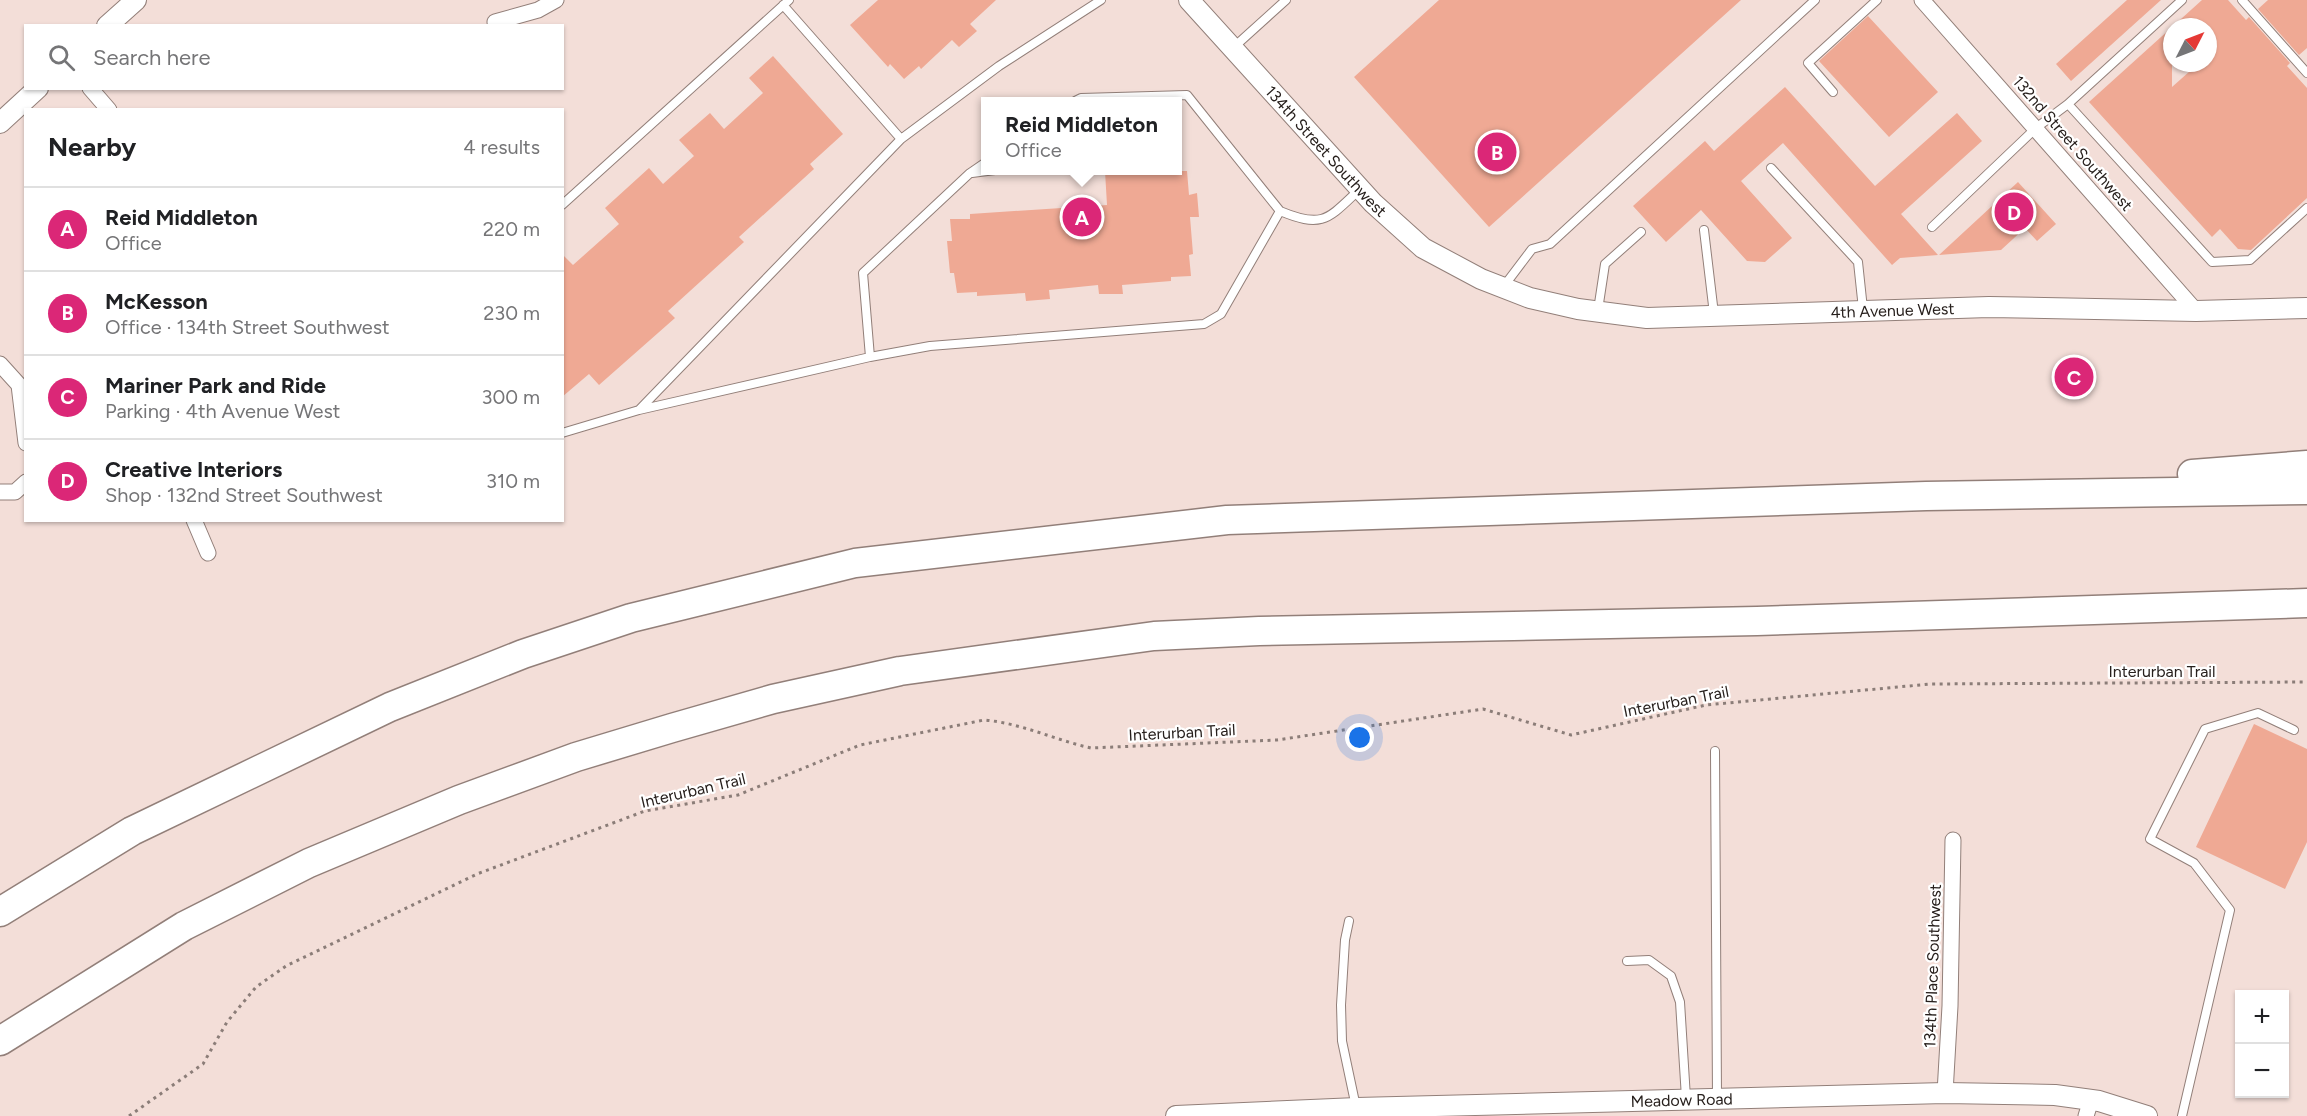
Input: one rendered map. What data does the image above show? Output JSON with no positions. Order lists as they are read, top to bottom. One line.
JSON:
{"streets":{"street":["132nd Street Southwest","134th Street Southwest","4th Avenue West","134th Place Southwest","Meadow Road"],"path":["Interurban Trail"]},"crossings":[["132nd Street Southwest","4th Avenue West"],["134th Street Southwest","4th Avenue West"],["134th Place Southwest","Meadow Road"]],"north":"top right","page":{"search":"Search here","popup":["Reid Middleton","Office"],"heading":["Nearby","4 results"],"pins":["B","D","A","C"],"list":[{"mark":"A","name":"Reid Middleton","note":"Office","value":"220 m"},{"mark":"B","name":"McKesson","note":"Office · 134th Street Southwest","value":"230 m"},{"mark":"C","name":"Mariner Park and Ride","note":"Parking · 4th Avenue West","value":"300 m"},{"mark":"D","name":"Creative Interiors","note":"Shop · 132nd Street Southwest","value":"310 m"}],"map_buttons":["+","−"]}}
